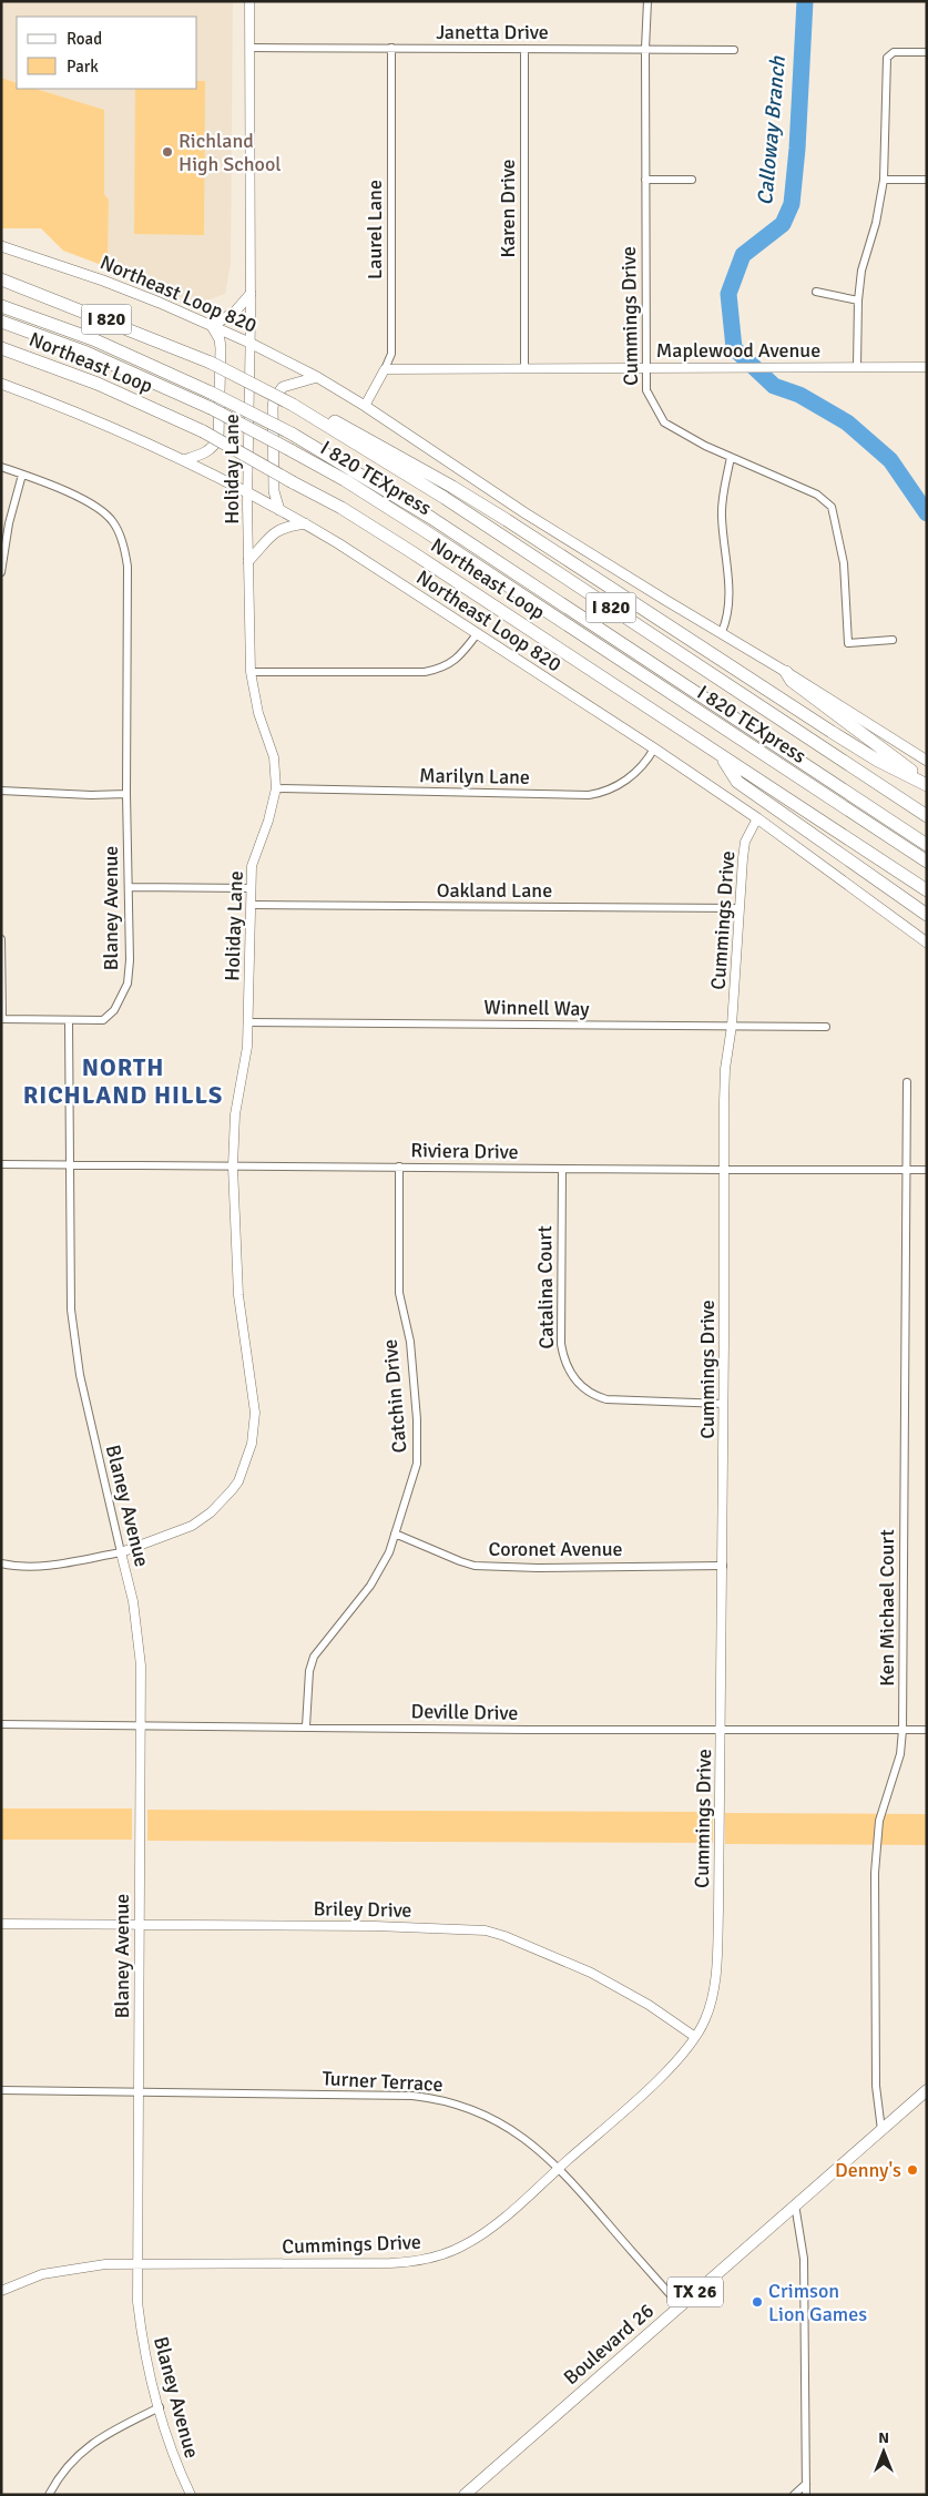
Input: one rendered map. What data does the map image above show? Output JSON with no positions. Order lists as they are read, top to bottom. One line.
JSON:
{"streets":{"highway":["I 820","Northeast Loop","I 820 TEXpress"],"main road":["Northeast Loop 820","TX 26","Boulevard 26"],"street":["Janetta Drive","Karen Drive","Laurel Lane","Cummings Drive","Maplewood Avenue","Holiday Lane","Marilyn Lane","Oakland Lane","Blaney Avenue","Winnell Way","Riviera Drive","Catalina Court","Catchin Drive","Coronet Avenue","Ken Michael Court","Deville Drive","Briley Drive","Turner Terrace"]},"crossings":[["Janetta Drive","Karen Drive"],["Janetta Drive","Laurel Lane"],["Janetta Drive","Cummings Drive"],["Janetta Drive","Holiday Lane"],["Karen Drive","Maplewood Avenue"],["Laurel Lane","Northeast Loop 820"],["Laurel Lane","Maplewood Avenue"],["Northeast Loop 820","Cummings Drive"],["Northeast Loop 820","Holiday Lane"],["Northeast Loop 820","Marilyn Lane"],["Cummings Drive","Maplewood Avenue"],["Cummings Drive","Oakland Lane"],["Cummings Drive","Blaney Avenue"],["Cummings Drive","Winnell Way"],["Cummings Drive","Riviera Drive"],["Cummings Drive","Catalina Court"],["Cummings Drive","Coronet Avenue"],["Cummings Drive","Deville Drive"],["Cummings Drive","Briley Drive"],["Cummings Drive","Turner Terrace"],["Holiday Lane","Marilyn Lane"],["Holiday Lane","Oakland Lane"],["Holiday Lane","Blaney Avenue"],["Holiday Lane","Winnell Way"],["Holiday Lane","Riviera Drive"],["Blaney Avenue","Riviera Drive"],["Blaney Avenue","Deville Drive"],["Blaney Avenue","Briley Drive"],["Blaney Avenue","Turner Terrace"],["Riviera Drive","Catalina Court"],["Riviera Drive","Catchin Drive"],["Riviera Drive","Ken Michael Court"],["Catchin Drive","Coronet Avenue"],["Catchin Drive","Deville Drive"],["Ken Michael Court","Deville Drive"],["Ken Michael Court","Boulevard 26"],["Turner Terrace","Boulevard 26"]],"districts":["NORTH RICHLAND HILLS"],"water":["Calloway Branch"],"places":["Richland High School","Denny's","Crimson Lion Games"],"legend":["Road","Park"],"north":"top"}
